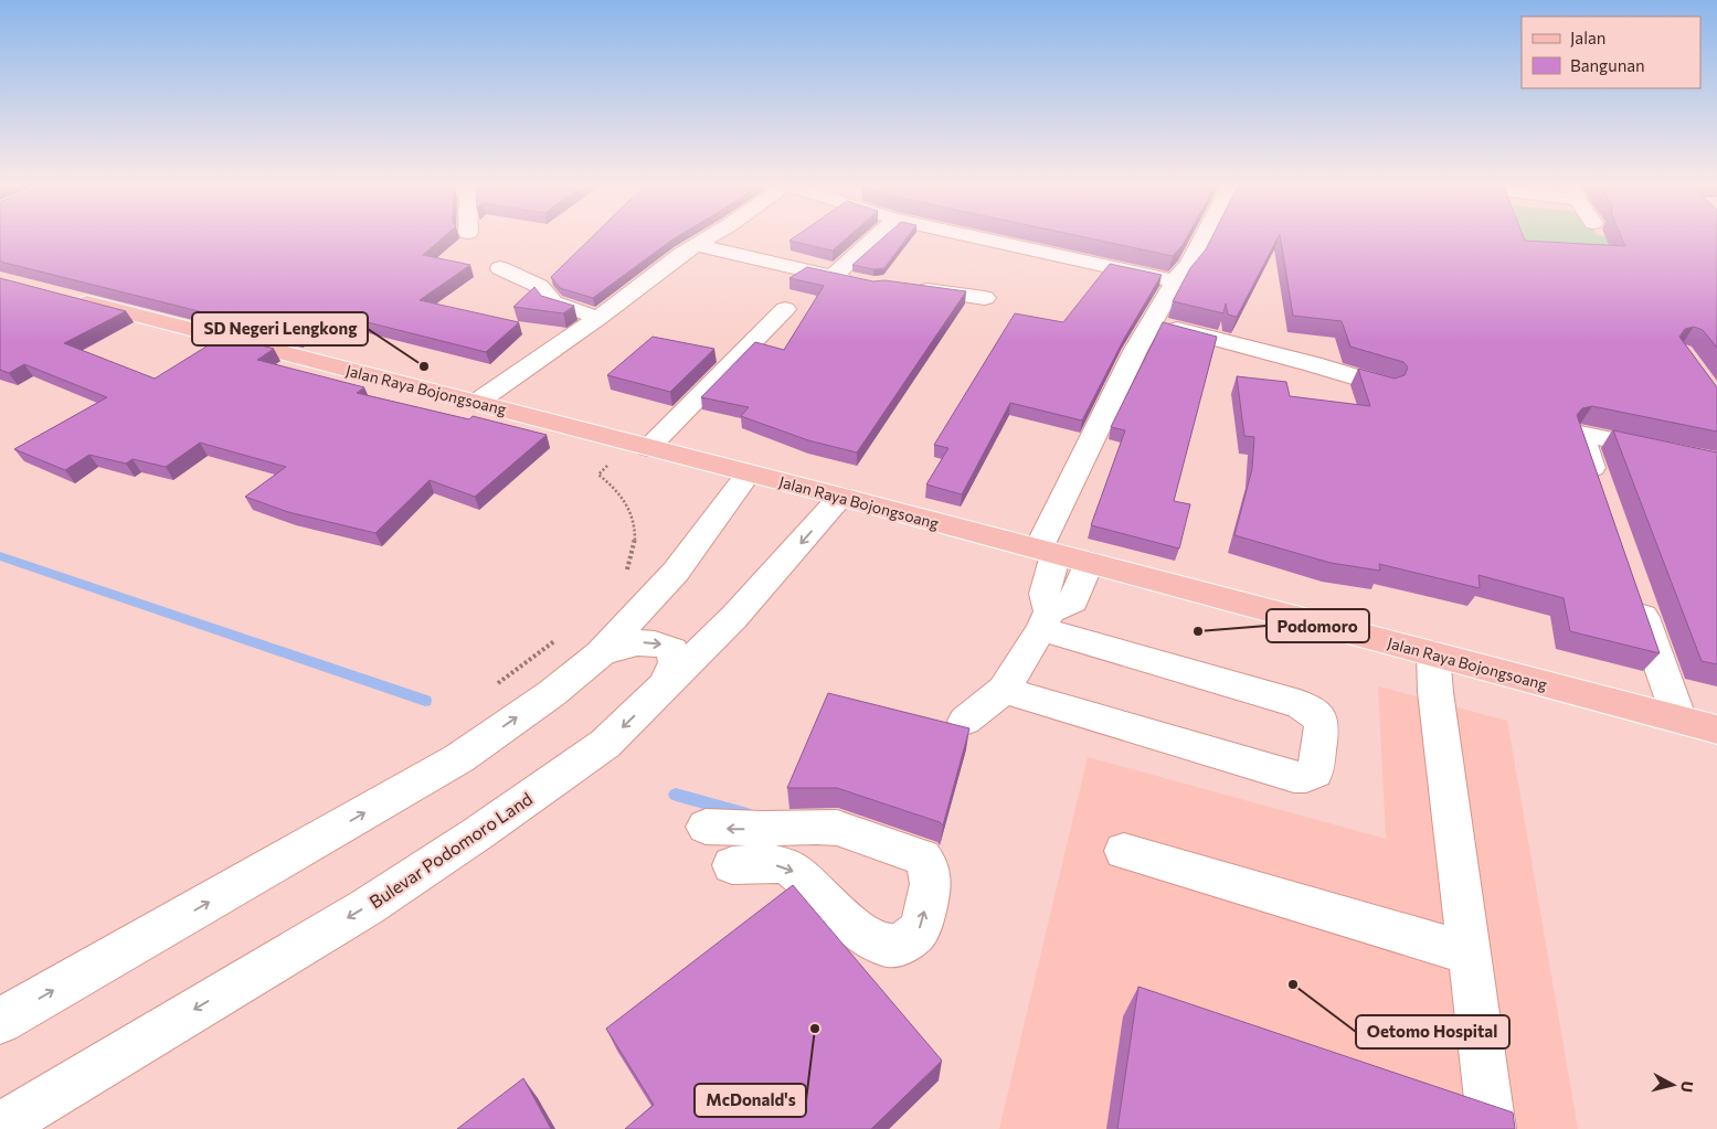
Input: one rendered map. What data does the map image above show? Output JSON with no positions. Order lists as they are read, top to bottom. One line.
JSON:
{"streets":{"main road":["Jalan Raya Bojongsoang"],"street":["Bulevar Podomoro Land"]},"crossings":[["Jalan Raya Bojongsoang","Bulevar Podomoro Land"]],"places":["SD Negeri Lengkong","Podomoro","Oetomo Hospital","McDonald's"],"legend":["Jalan","Bangunan"],"north":"right"}
